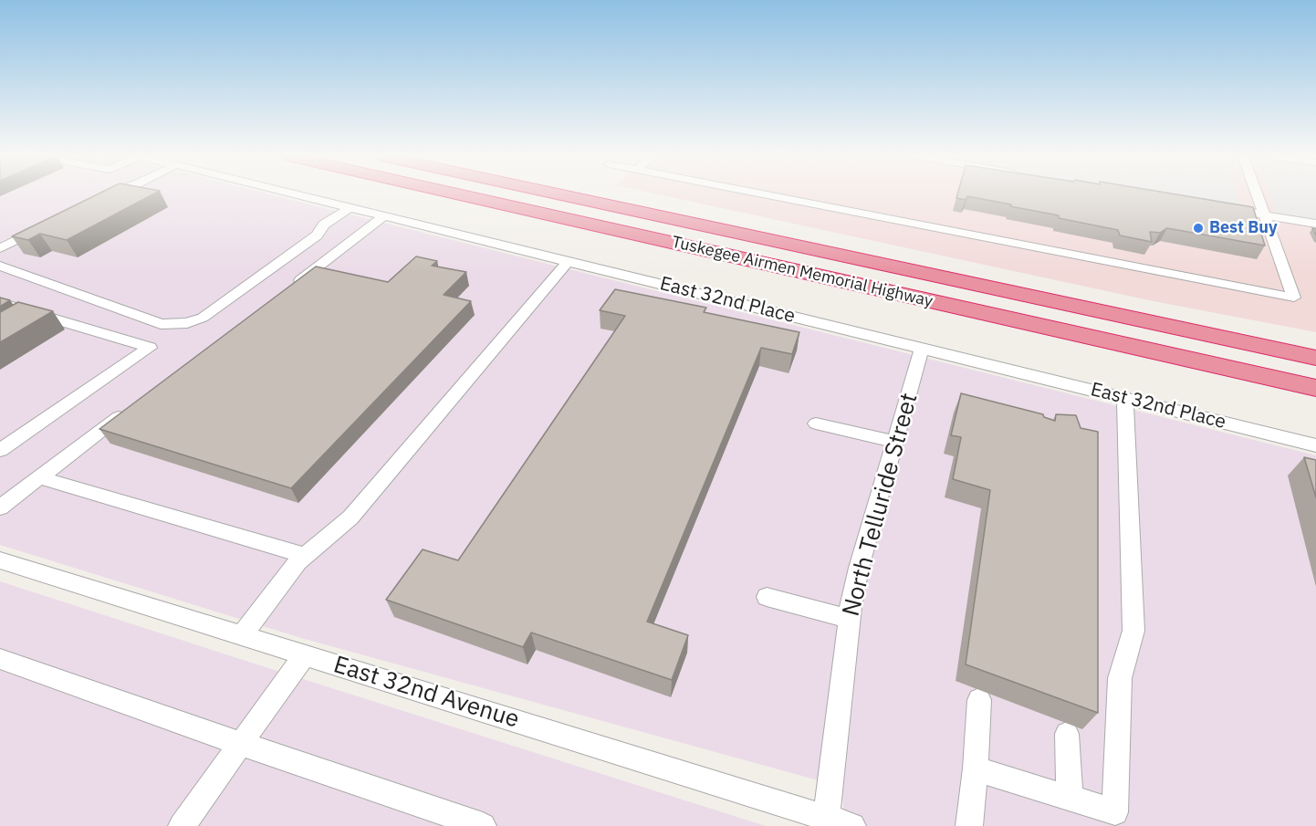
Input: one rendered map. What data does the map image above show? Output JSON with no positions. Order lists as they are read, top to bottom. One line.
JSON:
{"streets":{"highway":["Tuskegee Airmen Memorial Highway"],"street":["East 32nd Place","North Telluride Street","East 32nd Avenue"]},"crossings":[["East 32nd Place","North Telluride Street"],["North Telluride Street","East 32nd Avenue"]],"places":["Best Buy"]}
